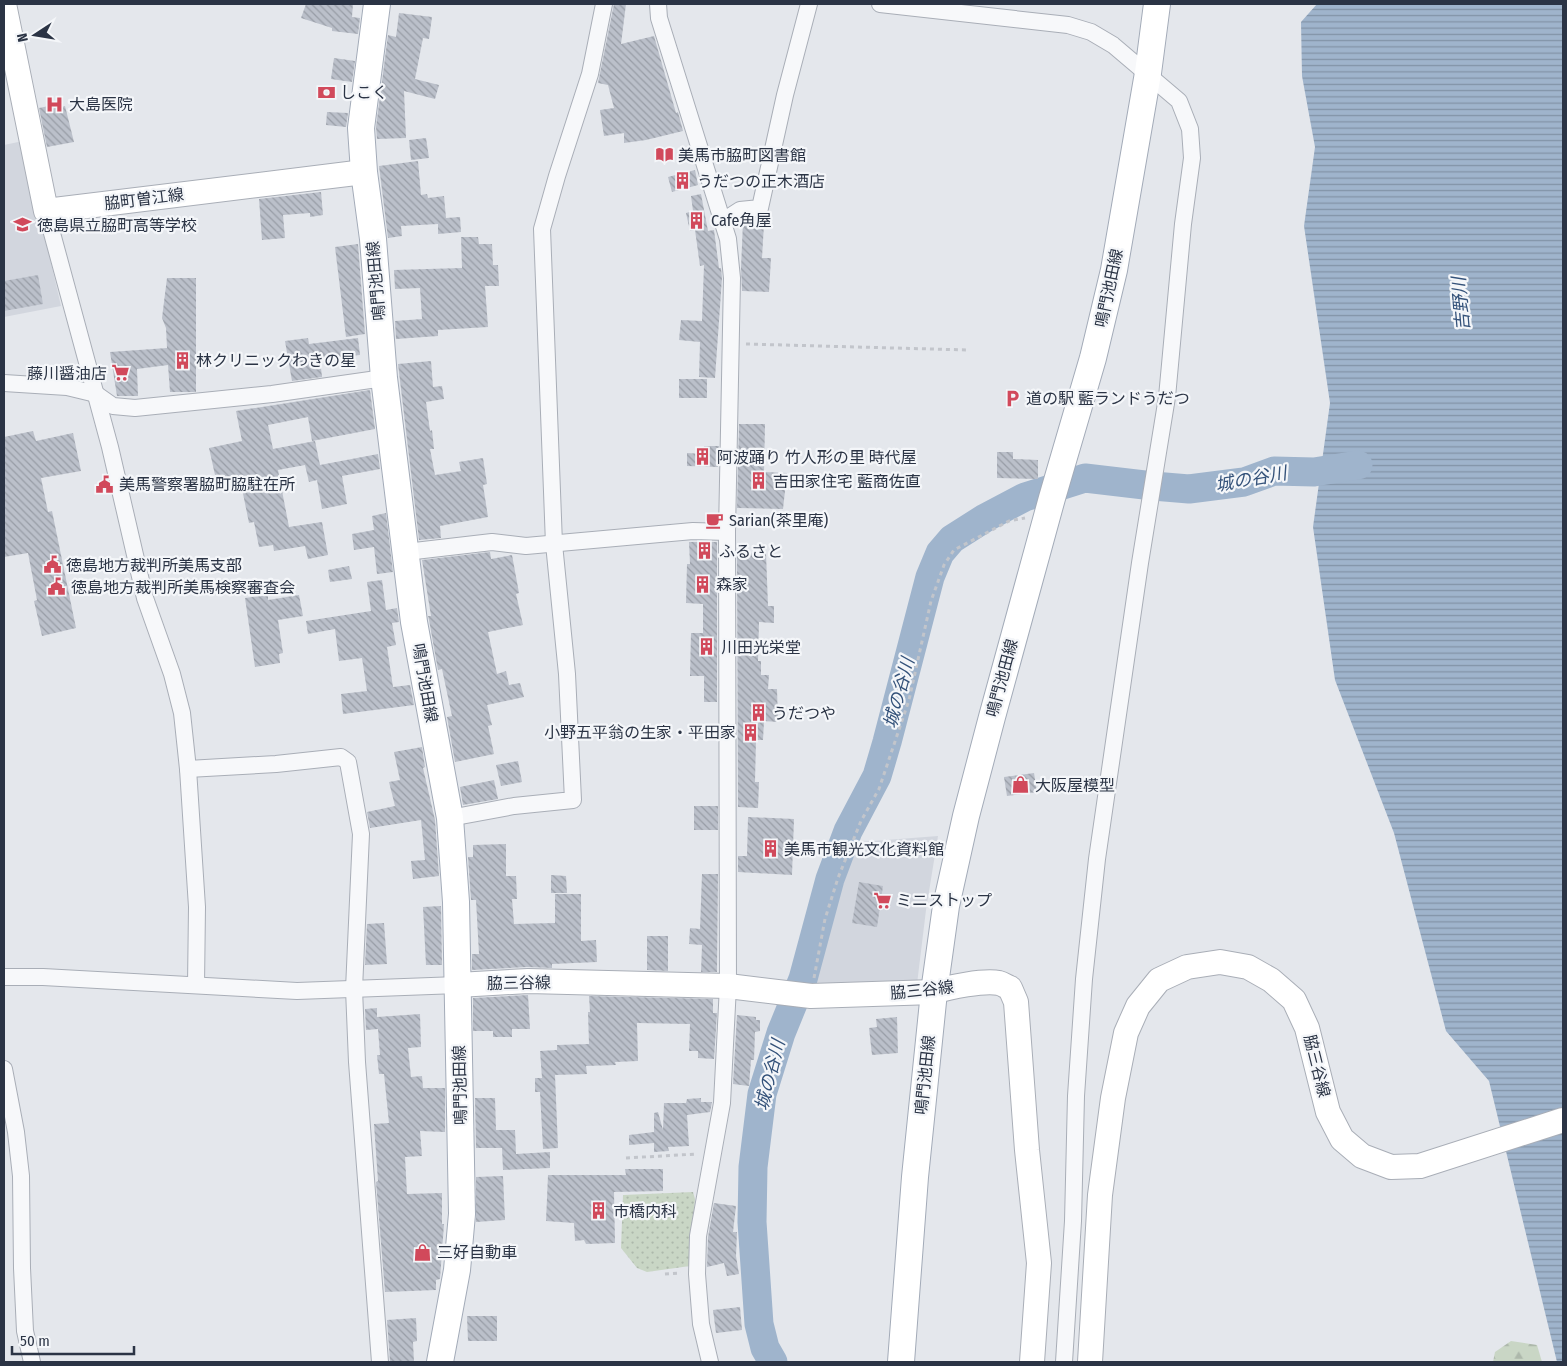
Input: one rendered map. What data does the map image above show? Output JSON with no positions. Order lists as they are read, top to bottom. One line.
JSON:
{"streets":{"main road":["脇町曽江線","鳴門池田線","脇三谷線"]},"crossings":[["脇町曽江線","鳴門池田線"],["鳴門池田線","脇三谷線"]],"water":["吉野川","城の谷川"],"places":{"bank":["しこく"],"hospital":["大島医院"],"library":["美馬市脇町図書館"],"building":["うだつの正木酒店","Cafe角屋","林クリニックわきの星","阿波踊り 竹人形の里 時代屋","吉田家住宅 藍商佐直","ふるさと","森家","川田光栄堂","うだつや","小野五平翁の生家・平田家","美馬市観光文化資料館","市橋内科"],"school or university":["徳島県立脇町高等学校"],"supermarket":["藤川醤油店","ミニストップ"],"parking":["道の駅 藍ランドうだつ"],"public building":["美馬警察署脇町脇駐在所","徳島地方裁判所美馬支部","徳島地方裁判所美馬検察審査会"],"cafe":["Sarian(茶里庵)"],"shop":["大阪屋模型","三好自動車"]},"scale_bar":"50 m","north":"left"}
